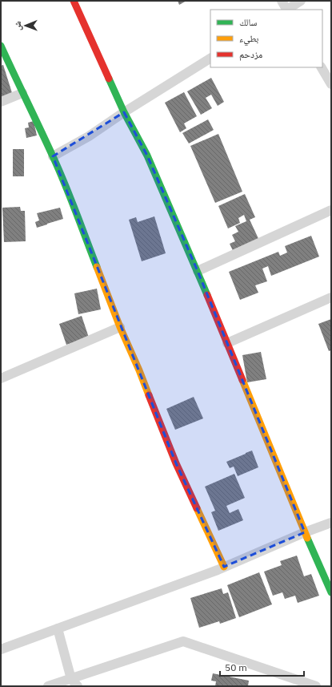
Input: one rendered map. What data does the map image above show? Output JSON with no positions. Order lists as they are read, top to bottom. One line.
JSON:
{"legend":["سالك","بطيء","مزدحم"],"scale_bar":"50 m","north":"left"}
